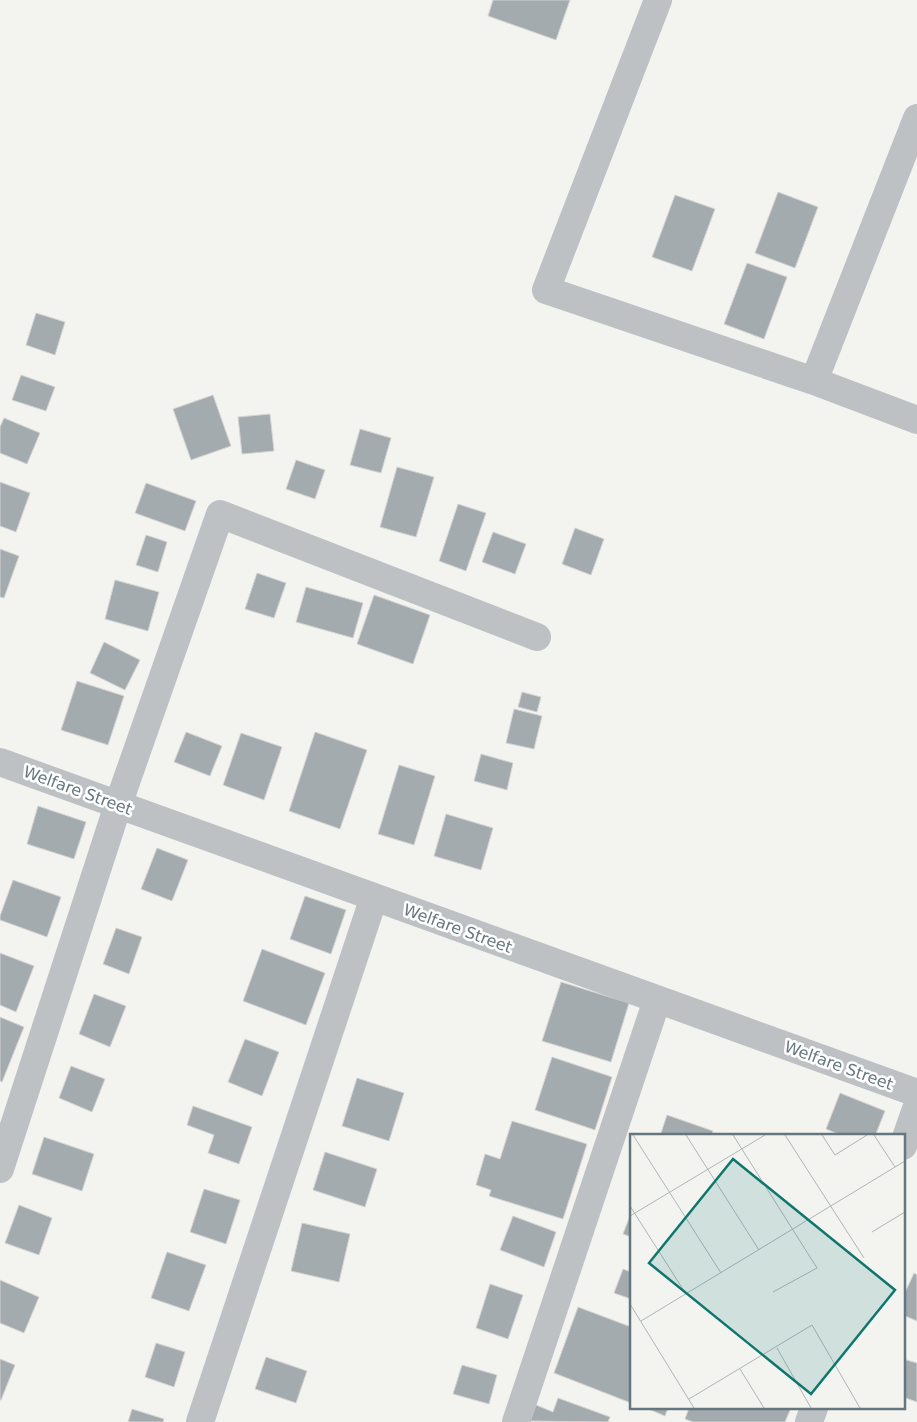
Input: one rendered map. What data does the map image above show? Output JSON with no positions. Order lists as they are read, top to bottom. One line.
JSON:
{"streets":{"street":["Welfare Street"]}}
